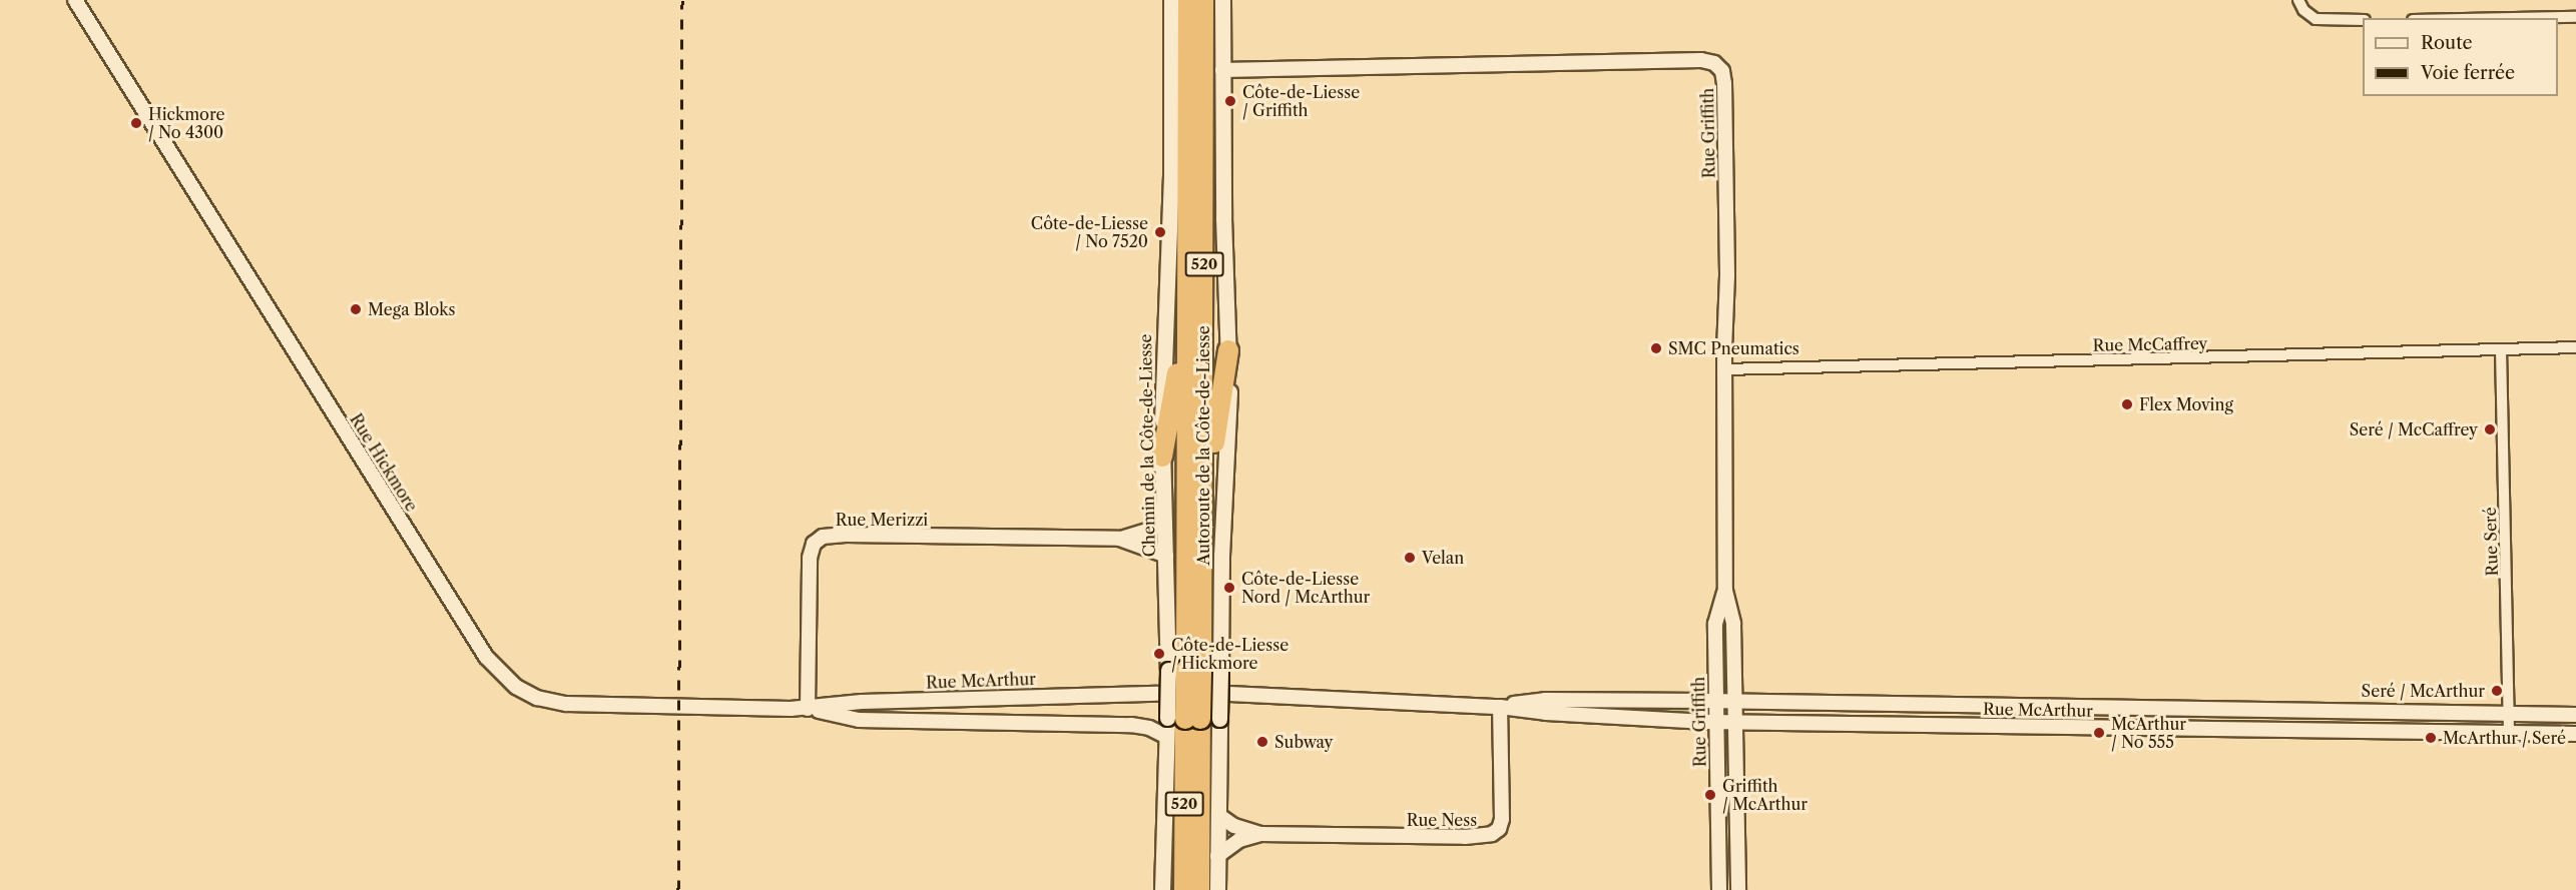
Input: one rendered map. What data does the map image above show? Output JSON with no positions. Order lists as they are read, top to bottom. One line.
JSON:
{"streets":{"highway":["520","Autoroute de la Côte-de-Liesse"],"main road":["Chemin de la Côte-de-Liesse"],"street":["Rue Griffith","Rue McCaffrey","Rue Hickmore","Rue Merizzi","Rue Seré","Rue McArthur","Rue Ness"]},"crossings":[["Rue Griffith","Rue McCaffrey"],["Rue Griffith","Chemin de la Côte-de-Liesse"],["Rue Griffith","Rue McArthur"],["Rue McCaffrey","Rue Seré"],["Chemin de la Côte-de-Liesse","Autoroute de la Côte-de-Liesse"],["Chemin de la Côte-de-Liesse","Rue Merizzi"],["Chemin de la Côte-de-Liesse","Rue Ness"],["Rue Hickmore","Rue Merizzi"],["Rue Hickmore","Rue McArthur"],["Rue Merizzi","Rue McArthur"],["Rue Seré","Rue McArthur"],["Rue McArthur","Rue Ness"]],"places":["Côte-de-Liesse / Griffith","Hickmore / No 4300","Côte-de-Liesse / No 7520","Mega Bloks","SMC Pneumatics","Flex Moving","Seré / McCaffrey","Velan","Côte-de-Liesse Nord / McArthur","Côte-de-Liesse / Hickmore","Seré / McArthur","McArthur / No 555","McArthur / Seré","Subway","Griffith / McArthur"],"legend":["Route","Voie ferrée"]}
